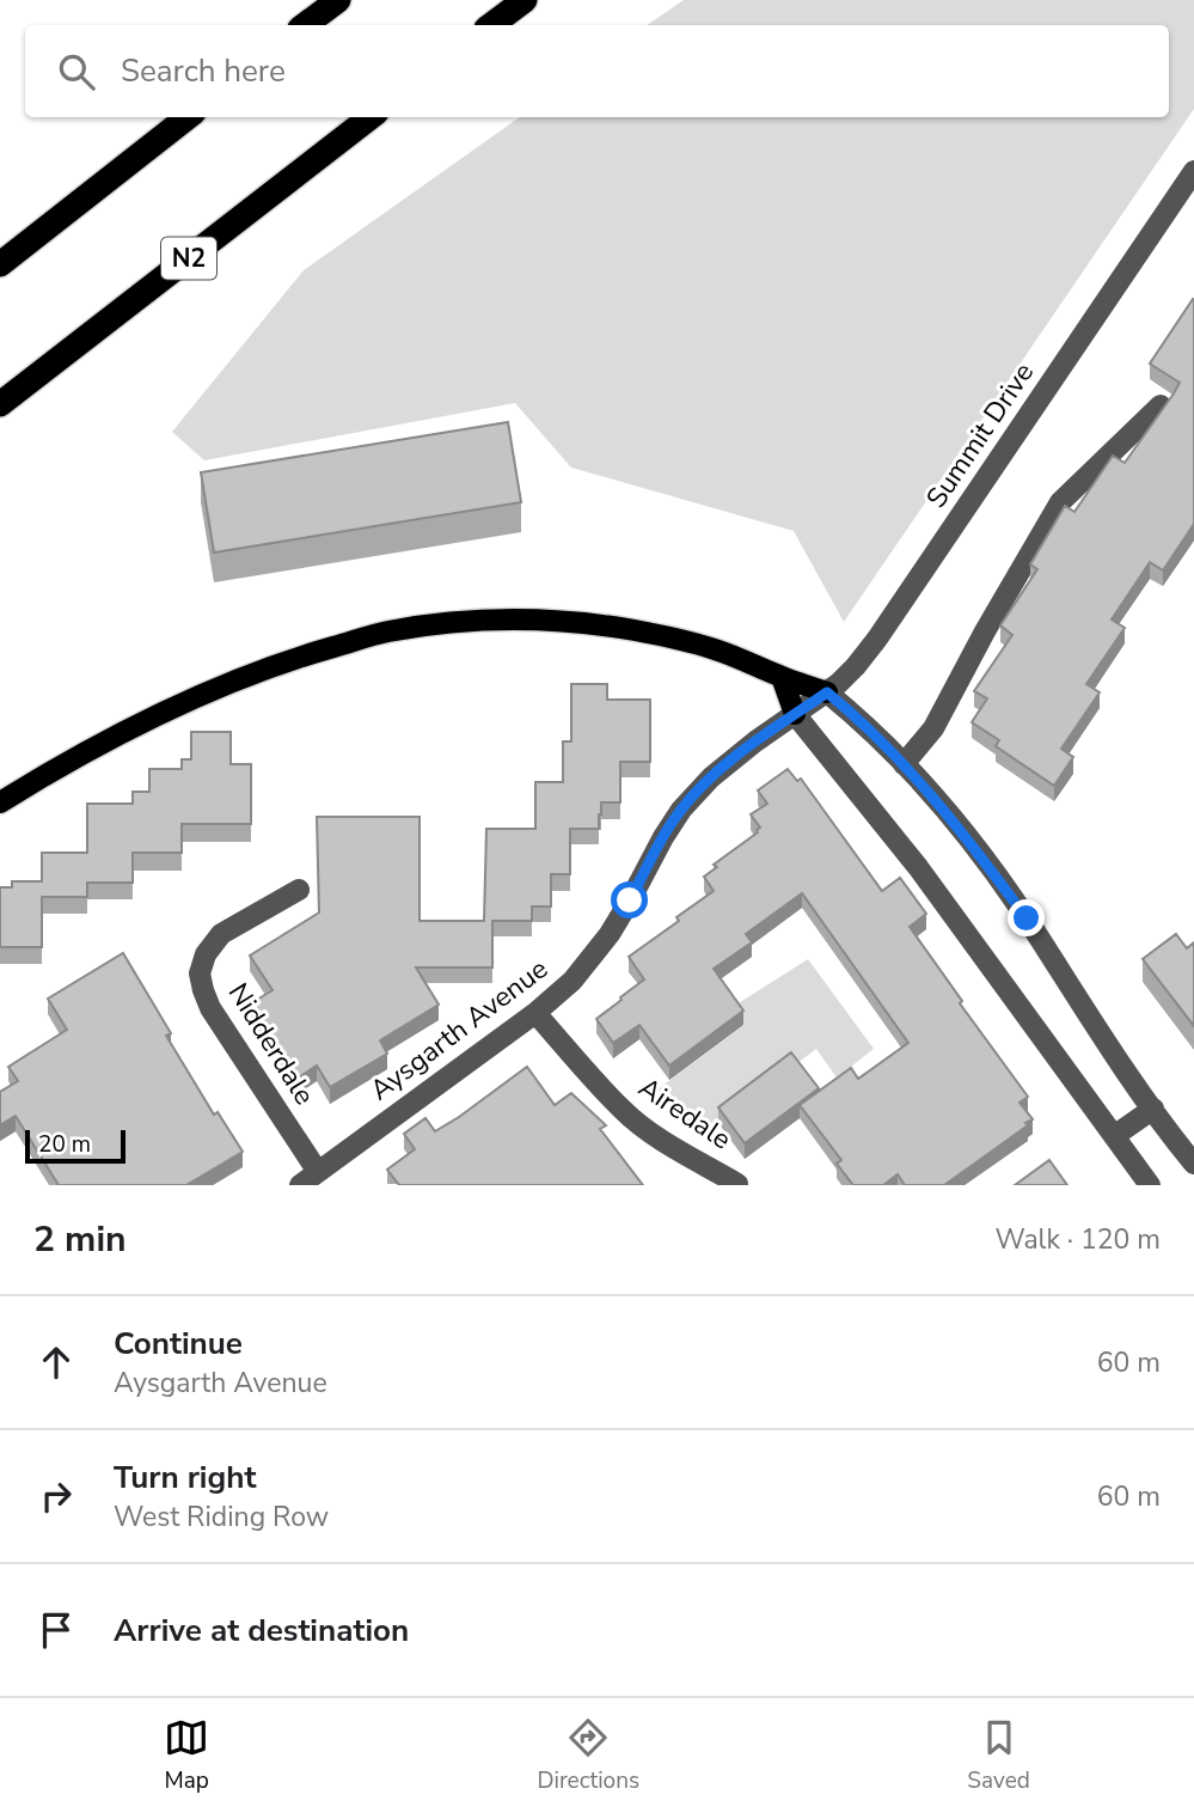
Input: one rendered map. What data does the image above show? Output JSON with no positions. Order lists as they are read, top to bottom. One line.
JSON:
{"streets":{"highway":["N2"],"street":["Summit Drive","Aysgarth Avenue","Nidderdale","Airedale"]},"crossings":[["Summit Drive","Aysgarth Avenue"],["Aysgarth Avenue","Nidderdale"],["Aysgarth Avenue","Airedale"]],"scale_bar":"20 m","page":{"search":"Search here","scale":"20 m","heading":["2 min","Walk · 120 m"],"list":[["Continue","Aysgarth Avenue","60 m"],["Turn right","West Riding Row","60 m"],"Arrive at destination"],"nav":["Map","Directions","Saved"]}}
